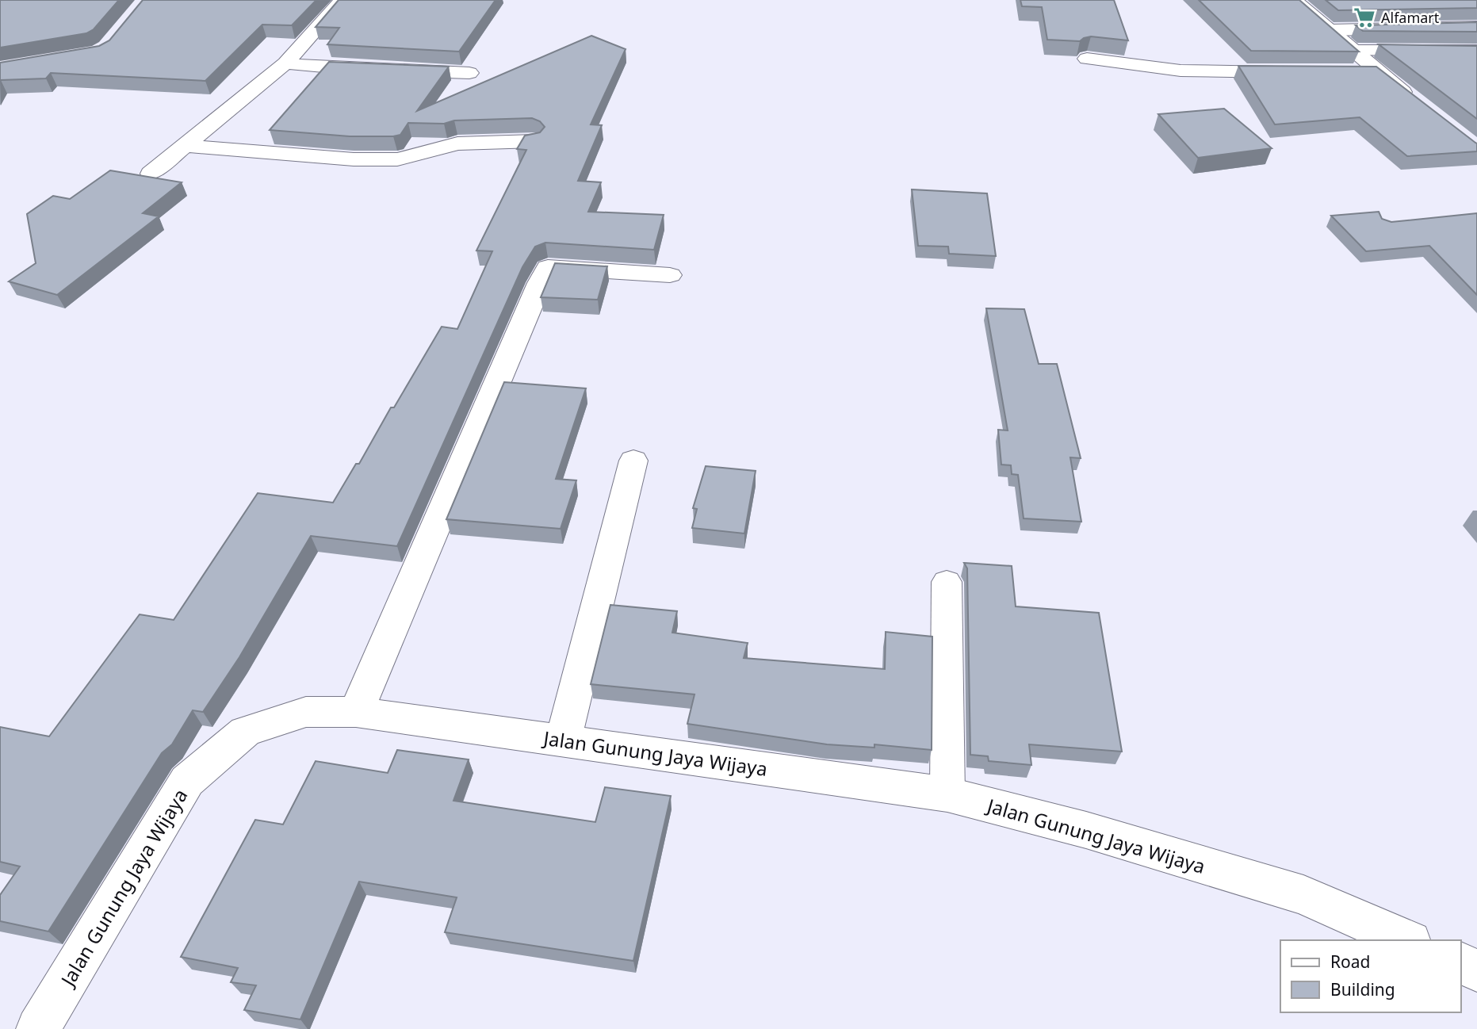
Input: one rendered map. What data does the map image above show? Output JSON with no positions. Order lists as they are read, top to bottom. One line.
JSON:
{"streets":{"street":["Jalan Gunung Jaya Wijaya"]},"places":{"supermarket":["Alfamart"]},"legend":["Road","Building"]}
